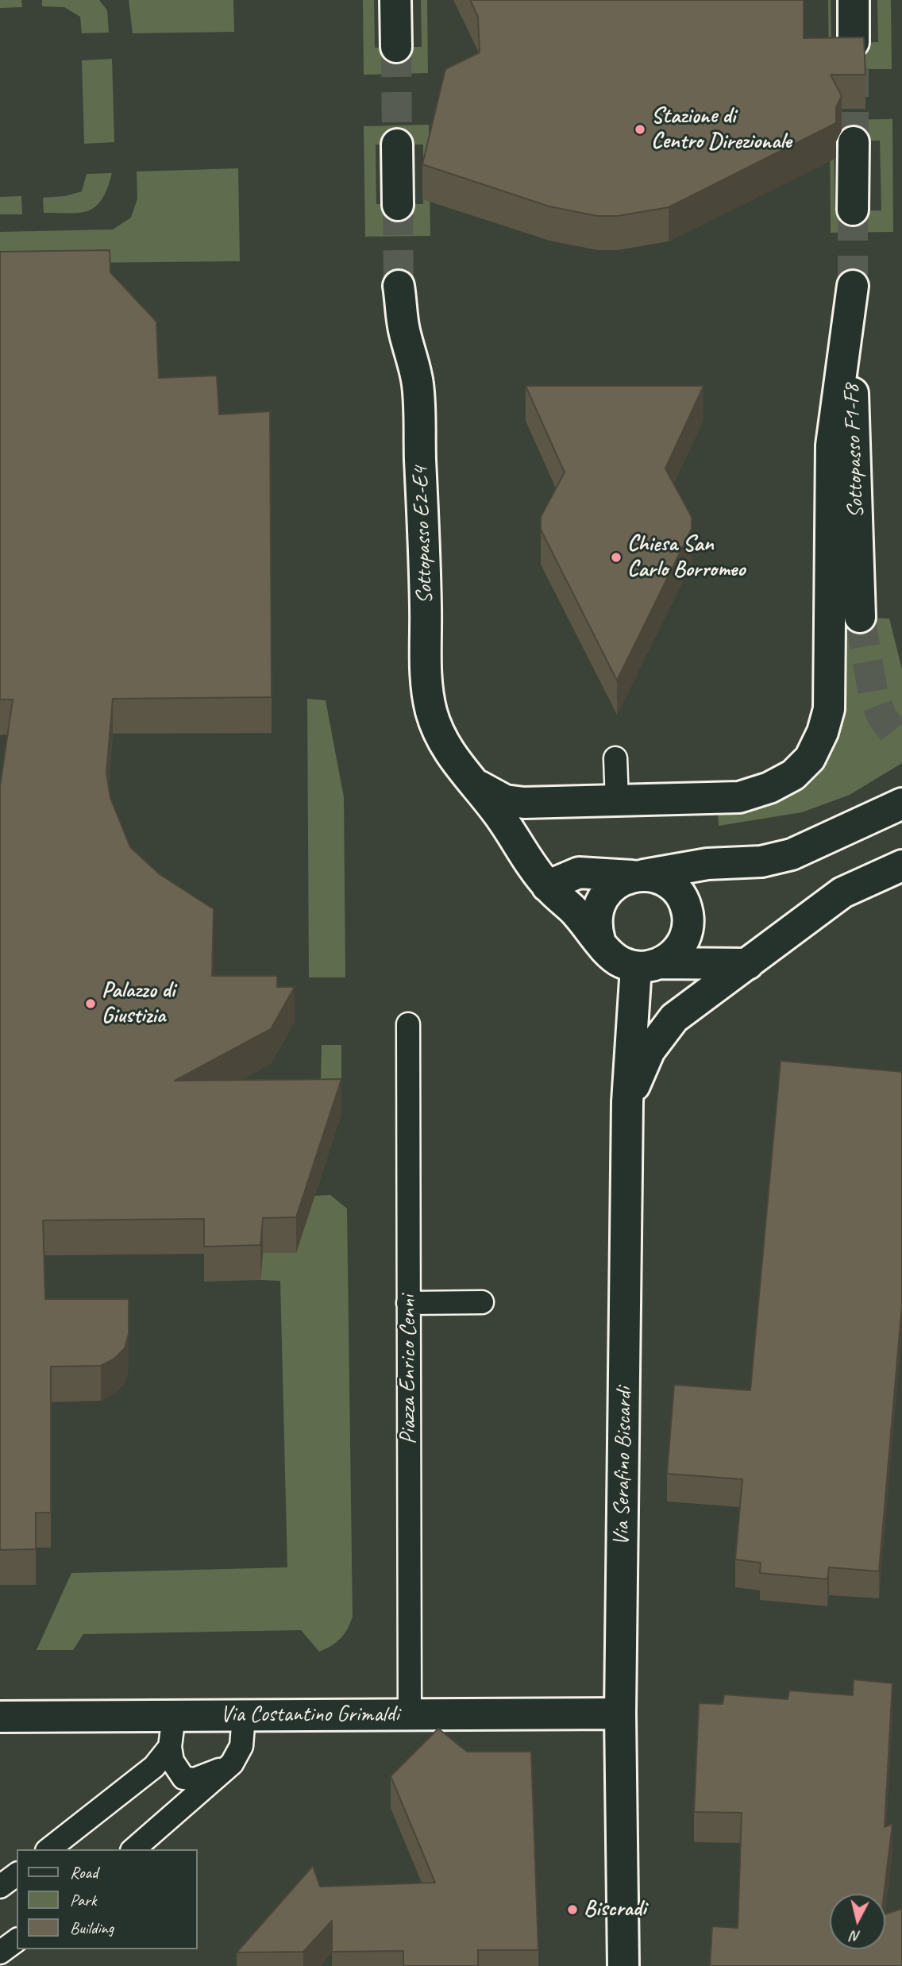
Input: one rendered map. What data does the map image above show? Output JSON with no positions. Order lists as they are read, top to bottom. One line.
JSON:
{"streets":{"street":["Sottopasso F1-F8","Sottopasso E2-E4","Via Serafino Biscardi","Via Costantino Grimaldi"],"lane":["Piazza Enrico Cenni"]},"crossings":[["Piazza Enrico Cenni","Via Costantino Grimaldi"],["Via Serafino Biscardi","Via Costantino Grimaldi"]],"places":["Stazione di Centro Direzionale","Chiesa San Carlo Borromeo","Palazzo di Giustizia","Biscradi"],"legend":["Road","Park","Building"],"north":"bottom"}
